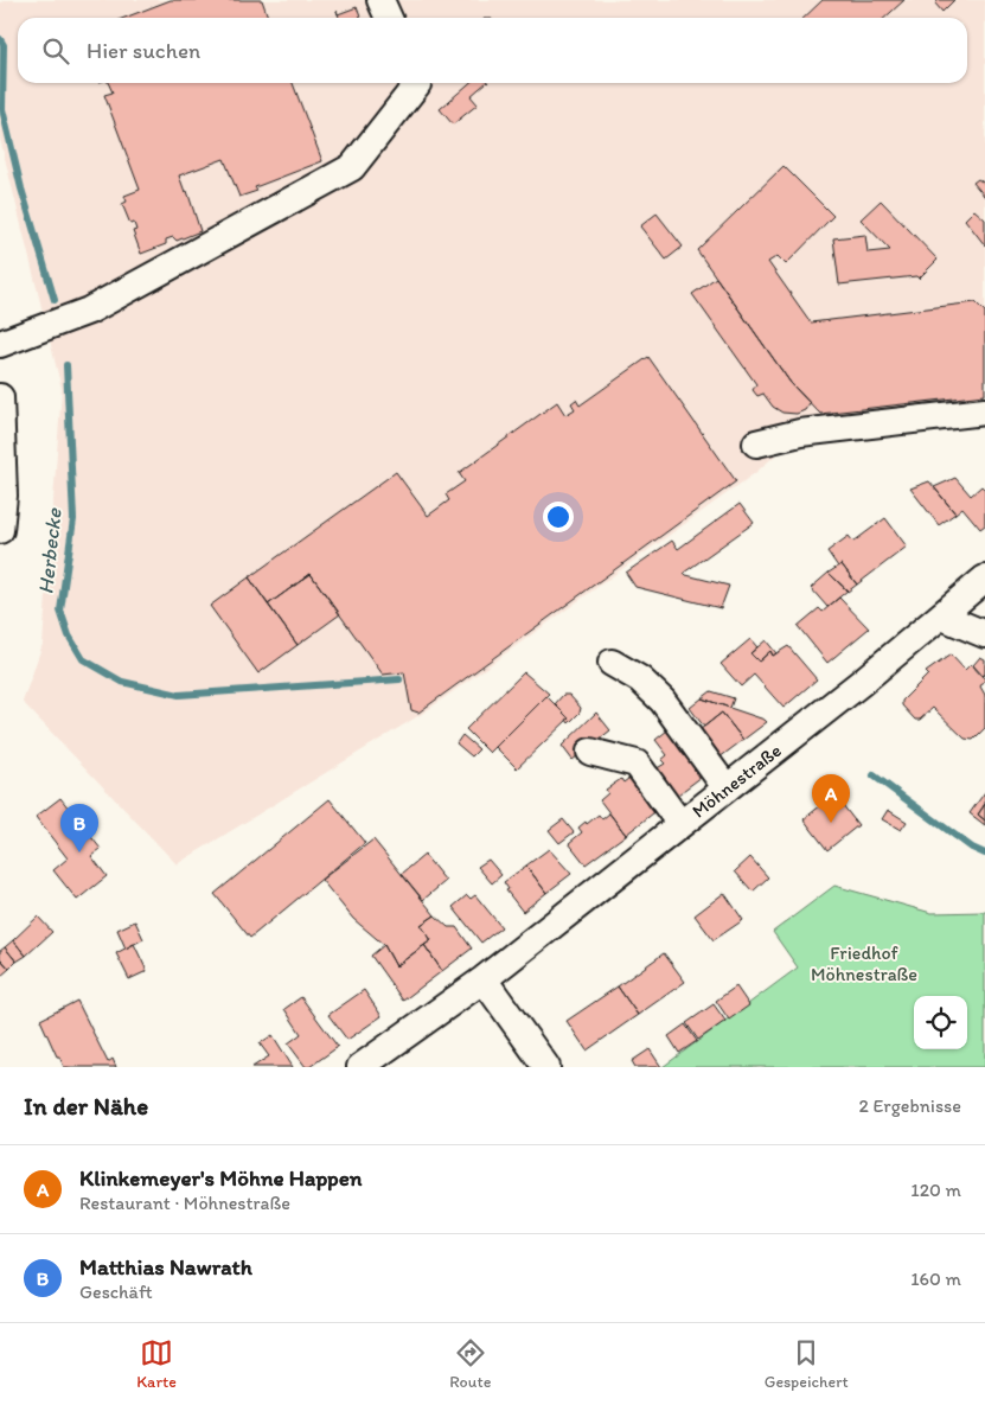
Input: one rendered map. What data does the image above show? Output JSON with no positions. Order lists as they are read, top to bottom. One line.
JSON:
{"streets":{"street":["Möhnestraße"]},"water":["Herbecke"],"parks":["Friedhof Möhnestraße"],"page":{"search":"Hier suchen","pins":["A","B"],"heading":["In der Nähe","2 Ergebnisse"],"list":[{"mark":"A","name":"Klinkemeyer's Möhne Happen","note":"Restaurant · Möhnestraße","value":"120 m"},{"mark":"B","name":"Matthias Nawrath","note":"Geschäft","value":"160 m"}],"nav":["Karte","Route","Gespeichert"]}}
